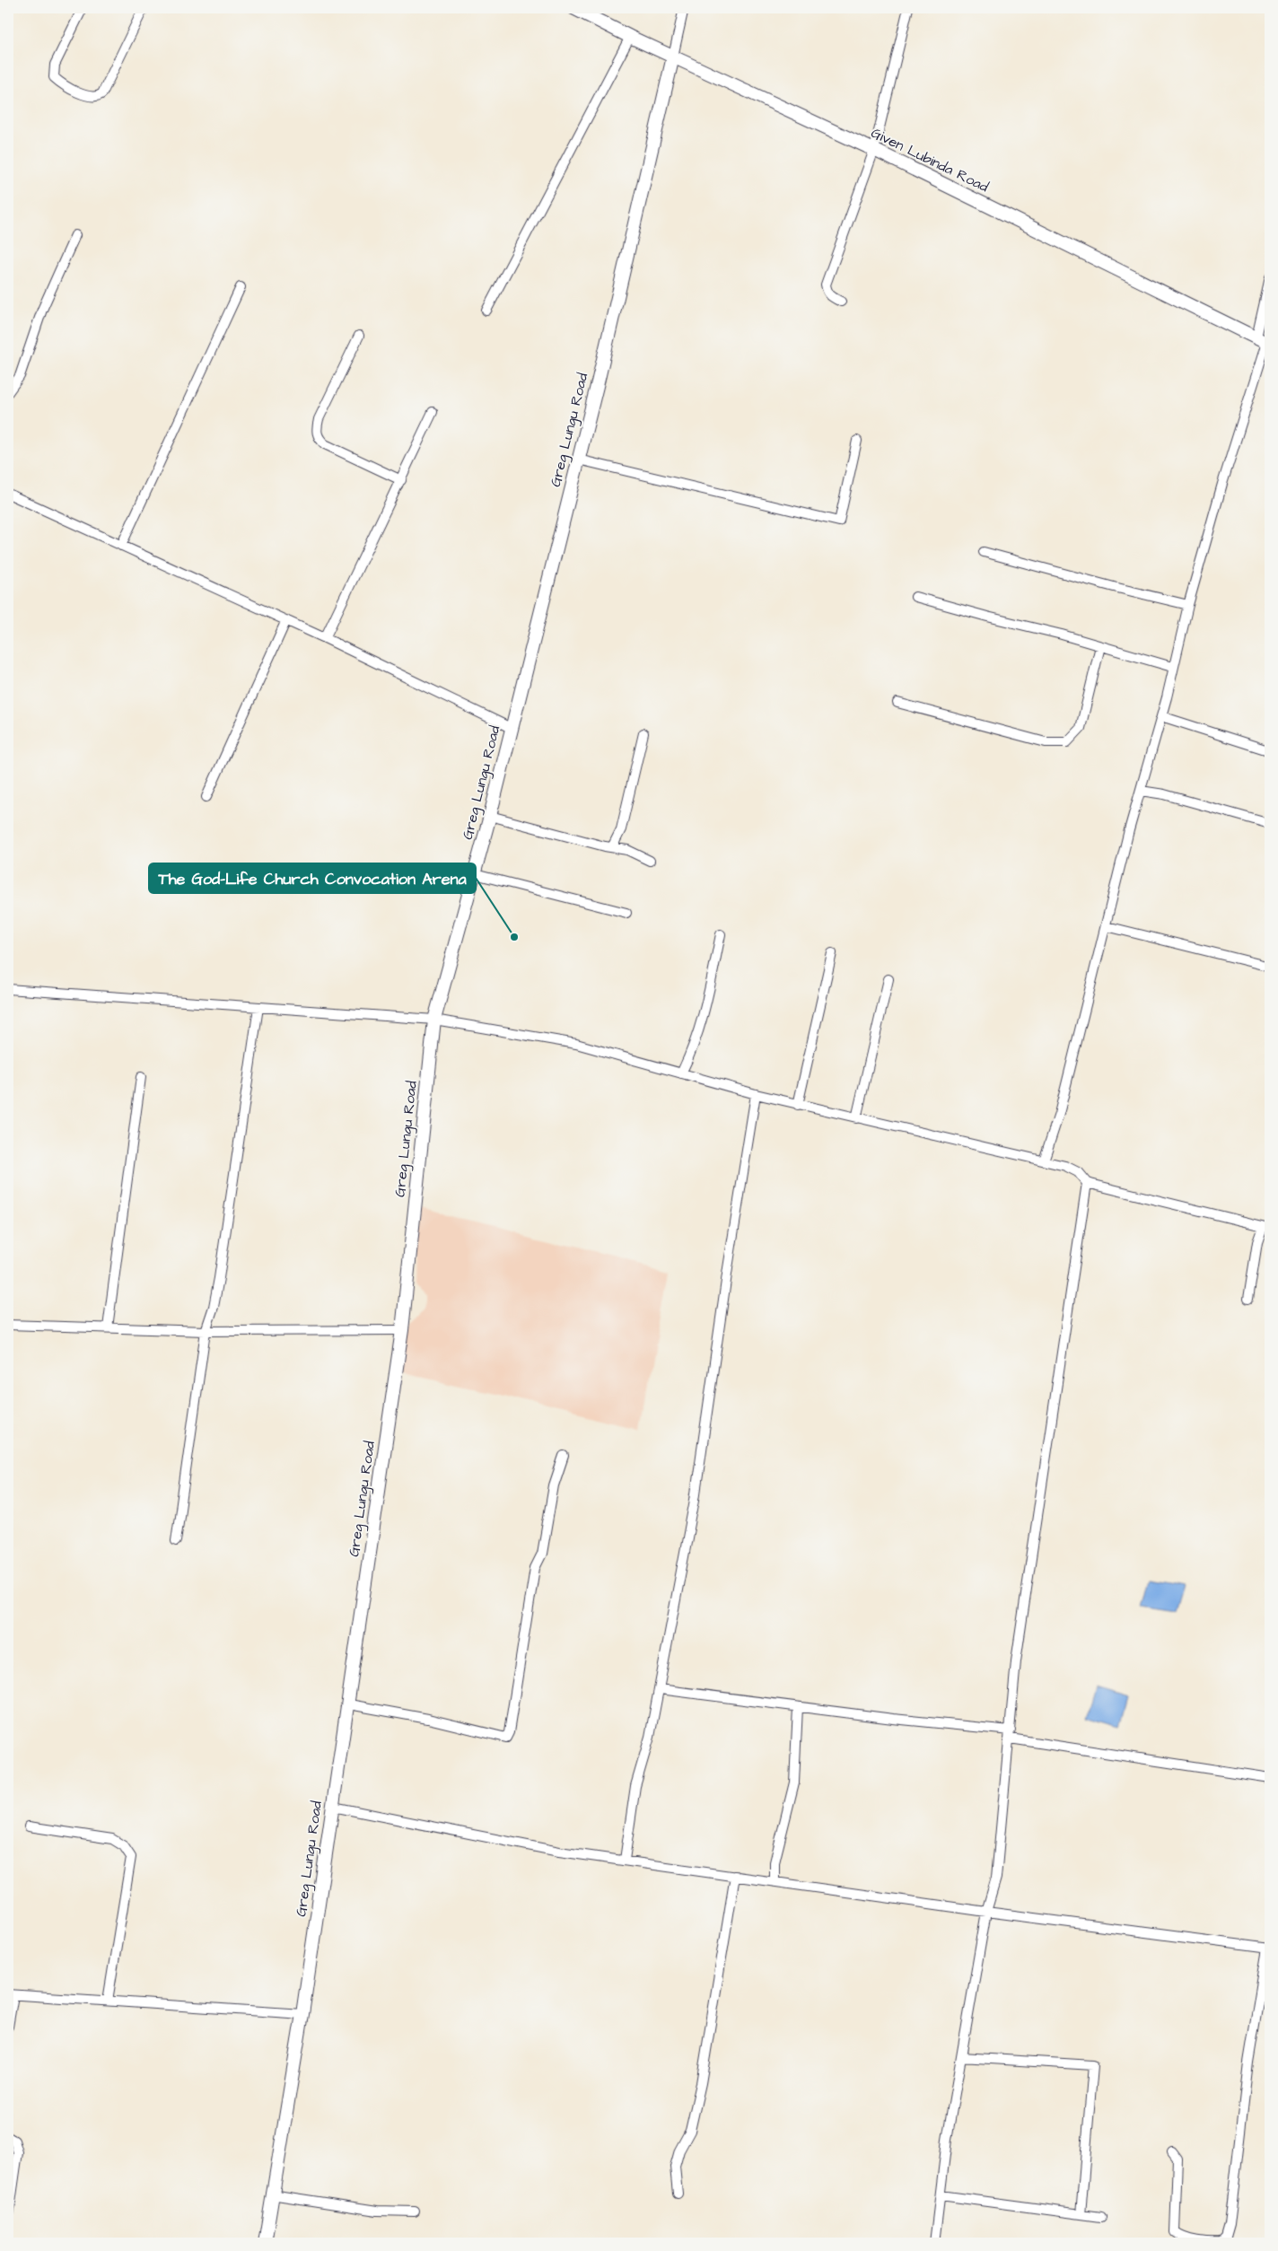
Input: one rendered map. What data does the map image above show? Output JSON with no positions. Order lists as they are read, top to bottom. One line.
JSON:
{"streets":{"street":["Given Lubinda Road","Greg Lungu Road"]},"crossings":[["Given Lubinda Road","Greg Lungu Road"]],"places":["The God-Life Church Convocation Arena"]}
